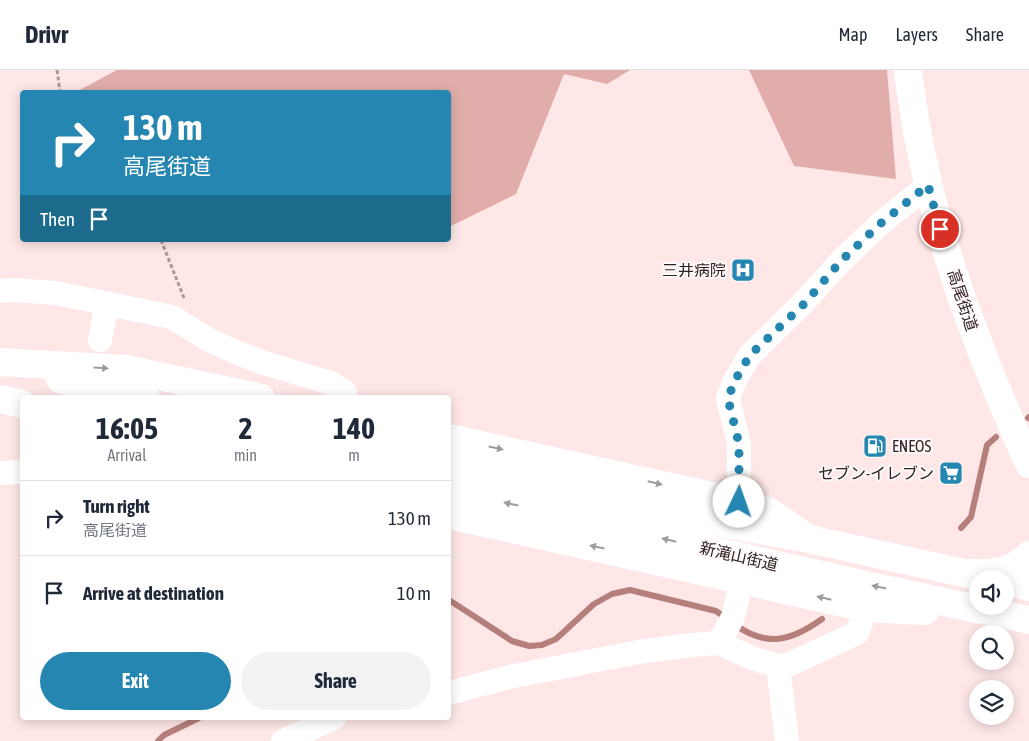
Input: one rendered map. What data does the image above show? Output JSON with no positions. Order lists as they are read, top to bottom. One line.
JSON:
{"streets":{"main road":["高尾街道","新滝山街道"]},"places":{"hospital":["三井病院"],"fuel station":["ENEOS"],"supermarket":["セブン-イレブン"]},"page":{"header":"Drivr","nav":["Map","Layers","Share"],"turn":["130 m","高尾街道"],"then":"Then","eta":["16:05","Arrival","2","min","140","m"],"list":[{"name":"Turn right","note":"高尾街道","value":"130 m"},{"name":"Arrive at destination","value":"10 m"}],"buttons":["Exit","Share"]}}
